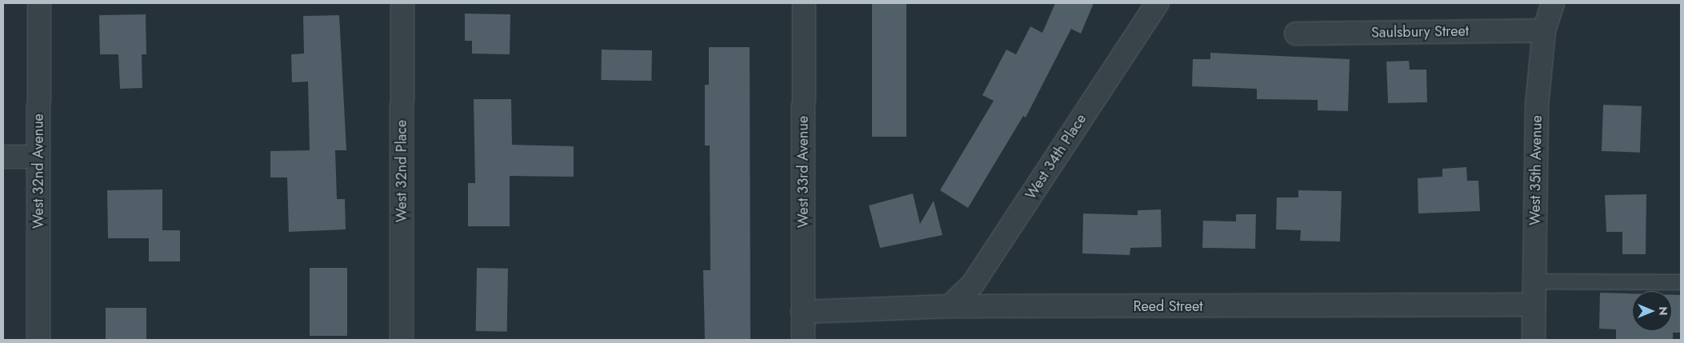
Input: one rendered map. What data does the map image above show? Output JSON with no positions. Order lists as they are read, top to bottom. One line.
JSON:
{"streets":{"street":["Saulsbury Street","West 34th Place","West 35th Avenue","West 32nd Avenue","West 32nd Place","West 33rd Avenue","Reed Street"]},"crossings":[["Saulsbury Street","West 35th Avenue"],["West 34th Place","Reed Street"],["West 35th Avenue","Reed Street"],["West 33rd Avenue","Reed Street"]],"north":"right"}
